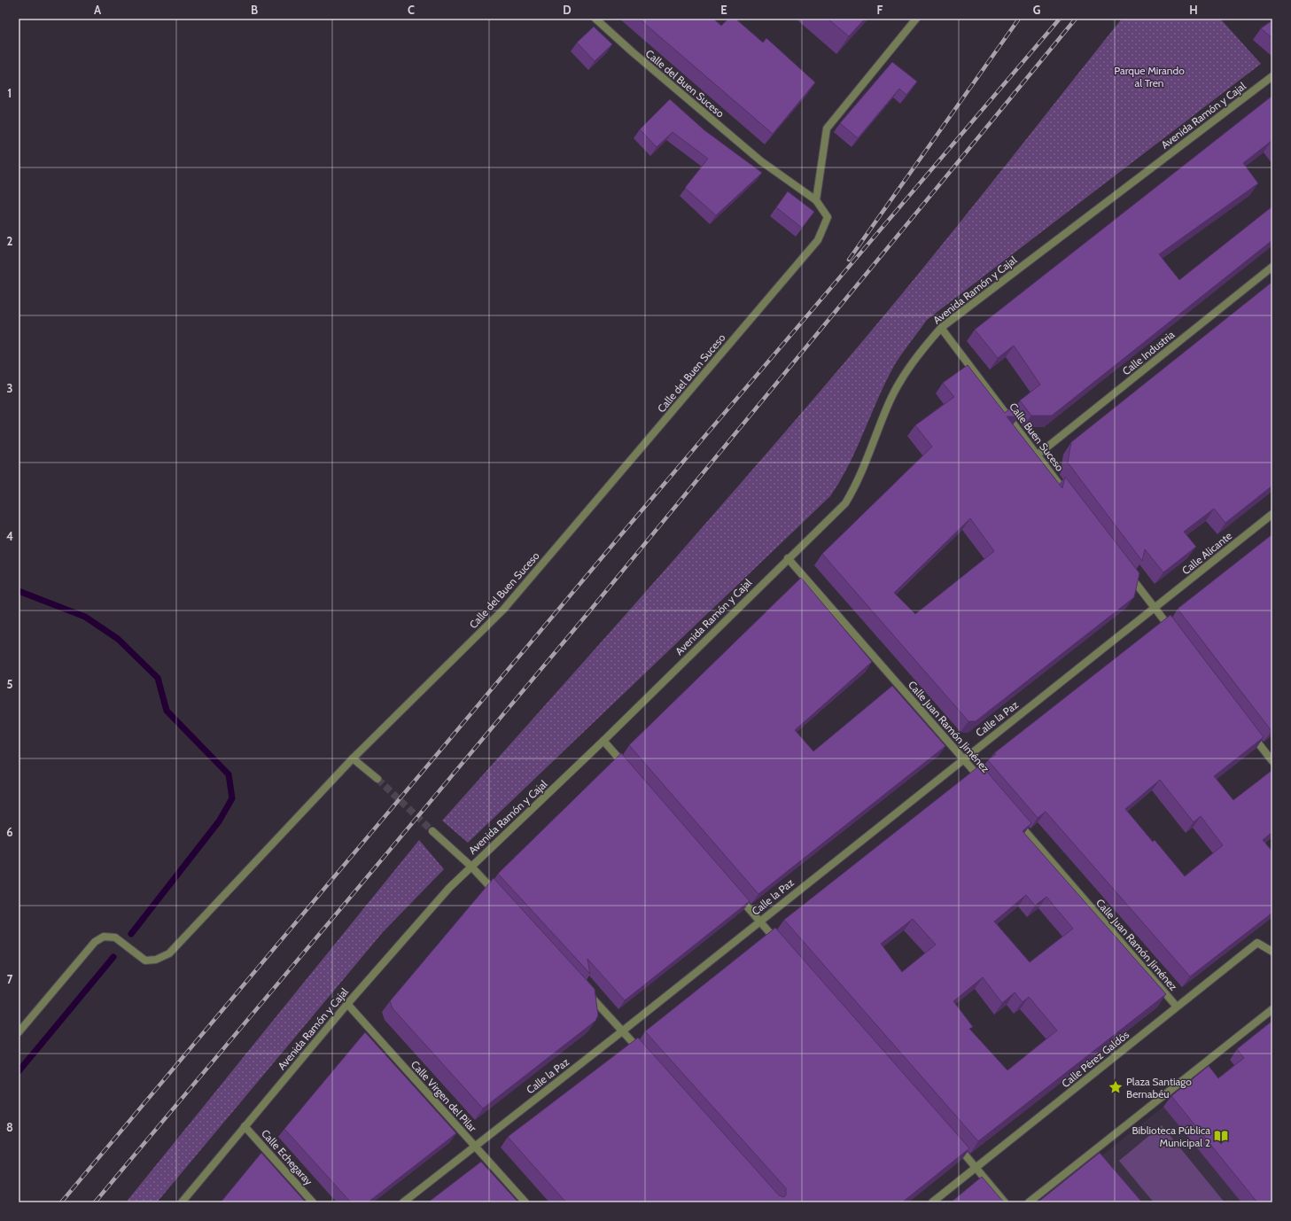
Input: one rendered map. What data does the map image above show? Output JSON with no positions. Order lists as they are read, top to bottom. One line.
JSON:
{"streets":{"street":["Calle del Buen Suceso","Avenida Ramón y Cajal","Calle Industria","Calle Buen Suceso","Calle Alicante","Calle la Paz","Calle Juan Ramón Jiménez","Calle Pérez Galdós","Calle Virgen del Pilar","Calle Echegaray"]},"crossings":[["Avenida Ramón y Cajal","Calle Buen Suceso"],["Avenida Ramón y Cajal","Calle Juan Ramón Jiménez"],["Avenida Ramón y Cajal","Calle Virgen del Pilar"],["Avenida Ramón y Cajal","Calle Echegaray"],["Calle Industria","Calle Buen Suceso"],["Calle Alicante","Calle la Paz"],["Calle la Paz","Calle Juan Ramón Jiménez"],["Calle la Paz","Calle Virgen del Pilar"],["Calle Juan Ramón Jiménez","Calle Pérez Galdós"]],"parks":["Parque Mirando al Tren"],"places":{"place":["Plaza Santiago Bernabéu"],"library":["Biblioteca Pública Municipal 2"]},"grid":{"columns":["A","B","C","D","E","F","G","H"],"rows":["1","2","3","4","5","6","7","8"]}}
